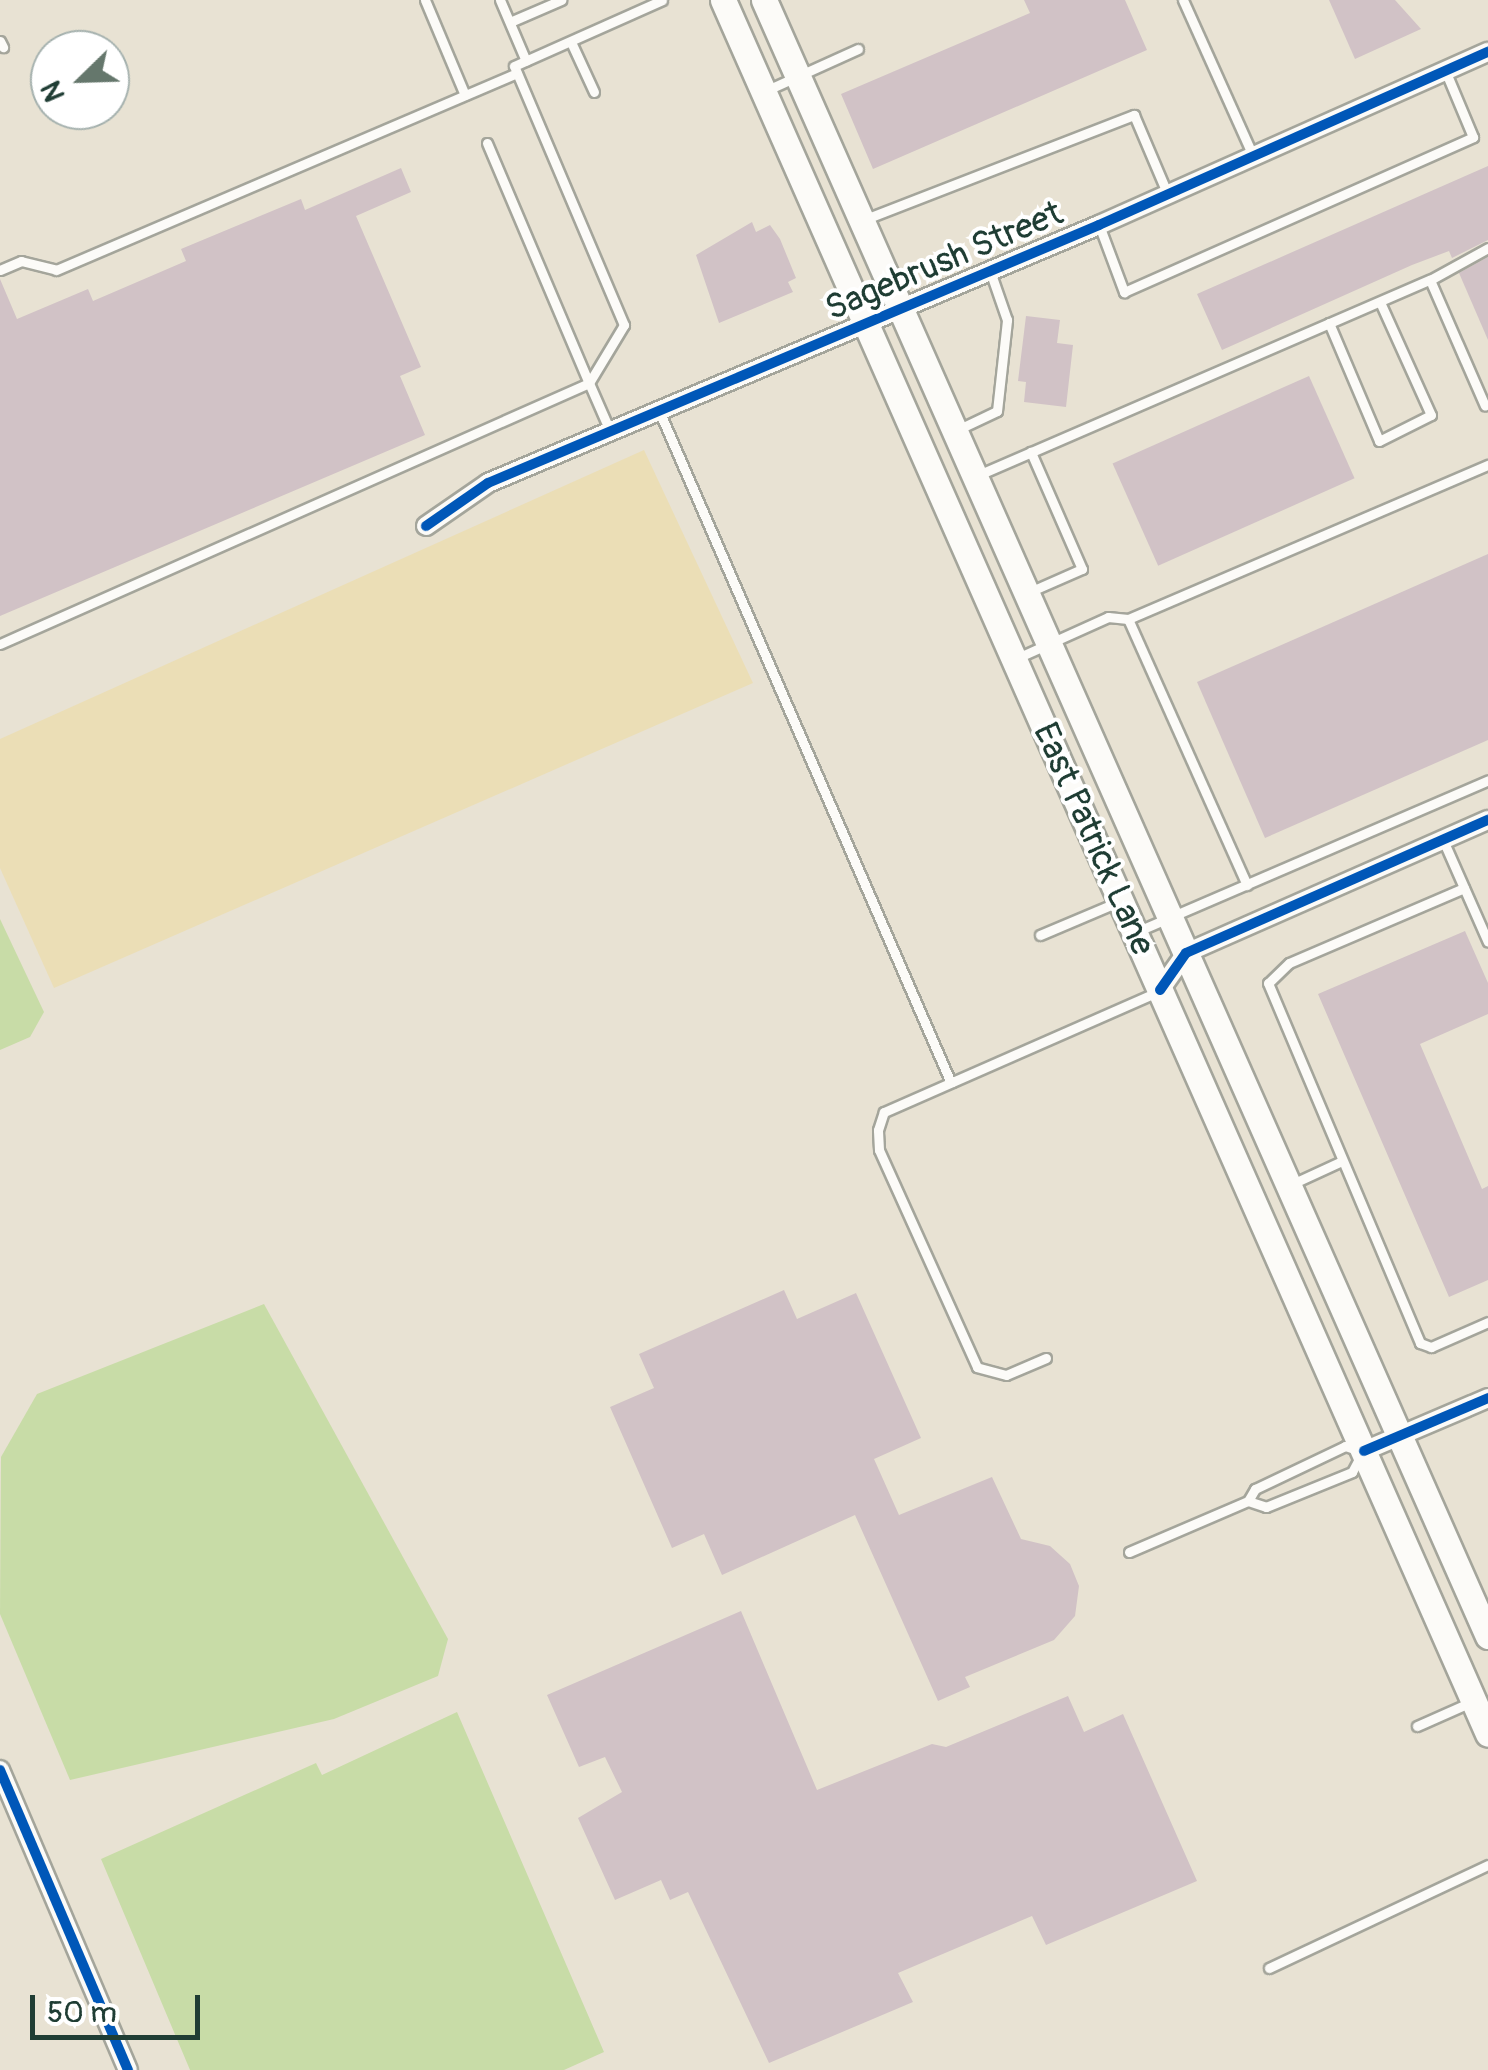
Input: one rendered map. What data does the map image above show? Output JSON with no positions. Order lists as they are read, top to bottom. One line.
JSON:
{"streets":{"main road":["East Patrick Lane"],"street":["Sagebrush Street"]},"crossings":[["Sagebrush Street","East Patrick Lane"]],"scale_bar":"50 m","north":"bottom left"}
